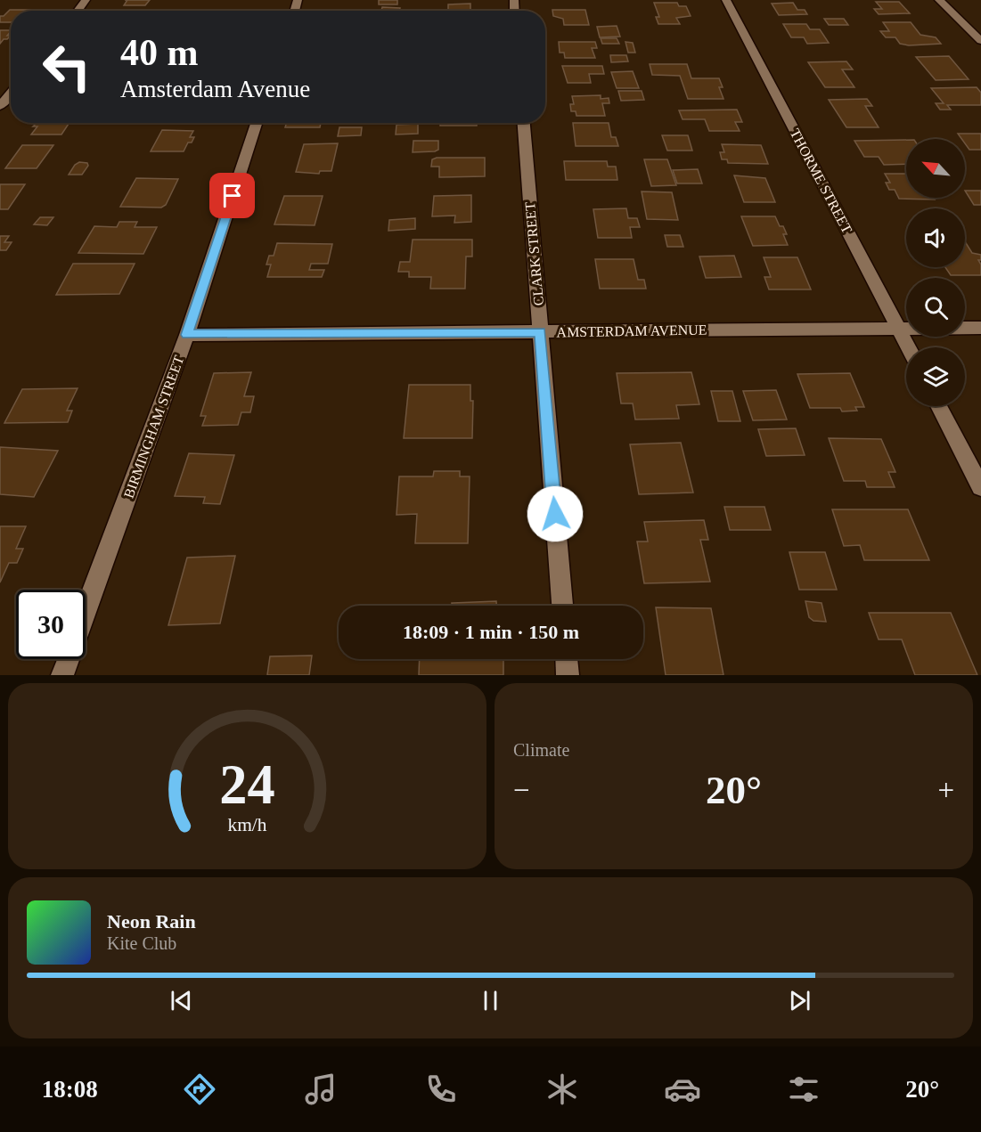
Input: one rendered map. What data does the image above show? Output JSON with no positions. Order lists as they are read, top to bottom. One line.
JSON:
{"streets":{"street":["THORME STREET","CLARK STREET","AMSTERDAM AVENUE","BIRMINGHAM STREET"]},"crossings":[["THORME STREET","AMSTERDAM AVENUE"],["CLARK STREET","AMSTERDAM AVENUE"],["AMSTERDAM AVENUE","BIRMINGHAM STREET"]],"north":"top left","page":{"turn":["40 m","Amsterdam Avenue"],"limit":"30","trip":"18:09 · 1 min · 150 m","tile":"Climate","heat":["−","20°","+"],"song":["Neon Rain","Kite Club"],"tabs":["18:08","20°"],"gauge":["24","km/h"]}}
